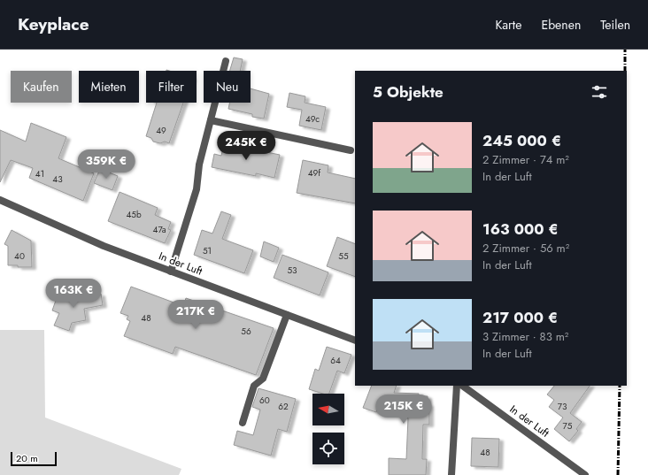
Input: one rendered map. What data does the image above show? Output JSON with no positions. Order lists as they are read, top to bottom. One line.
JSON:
{"streets":{"street":["In der Luft"]},"house_numbers":["49c","49","49f","41","43","45b","47a","51","40","55","53","48","56","64","60","62","73","75","48"],"scale_bar":"20 m","north":"left","page":{"header":"Keyplace","nav":["Karte","Ebenen","Teilen"],"chip":["Kaufen","Mieten","Filter","Neu"],"heading":"5 Objekte","list":[{"name":"245 000 €","note":"2 Zimmer · 74 m² · In der Luft"},{"name":"163 000 €","note":"2 Zimmer · 56 m² · In der Luft"},{"name":"217 000 €","note":"3 Zimmer · 83 m² · In der Luft"}],"price":["245K €","359K €","163K €","217K €","215K €"],"scale":"20 m"}}
